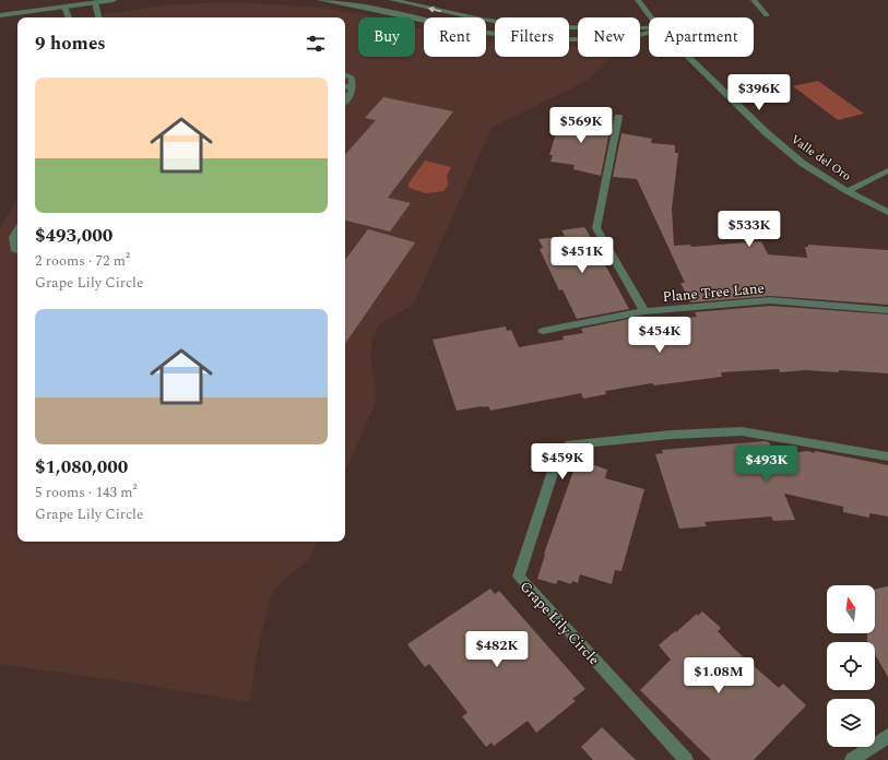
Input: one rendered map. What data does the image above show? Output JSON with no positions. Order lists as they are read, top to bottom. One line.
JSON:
{"streets":{"street":["Valle del Oro","Plane Tree Lane","Grape Lily Circle"]},"north":"top","page":{"chip":["Buy","Rent","Filters","New","Apartment"],"heading":"9 homes","list":[{"name":"$493,000","note":"2 rooms · 72 m² · Grape Lily Circle"},{"name":"$1,080,000","note":"5 rooms · 143 m² · Grape Lily Circle"}],"price":["$396K","$569K","$533K","$451K","$454K","$459K","$493K","$482K","$1.08M"]}}
